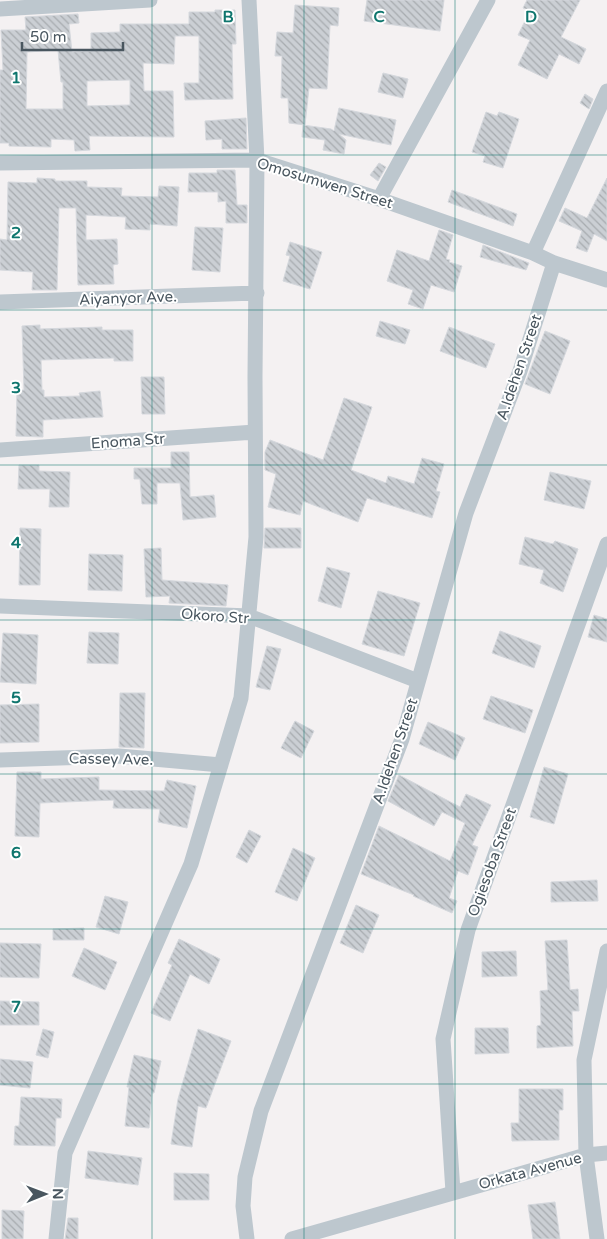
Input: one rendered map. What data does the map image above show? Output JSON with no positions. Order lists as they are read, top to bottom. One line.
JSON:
{"streets":{"street":["Omosumwen Street","Aiyanyor Ave.","A.Idehen Street","Enoma Str","Okoro Str","Cassey Ave.","Ogiesoba Street","Orkata Avenue"]},"crossings":[["Omosumwen Street","A.Idehen Street"],["A.Idehen Street","Okoro Str"],["Ogiesoba Street","Orkata Avenue"]],"scale_bar":"50 m","north":"right","grid":{"columns":["B","C","D"],"rows":["1","2","3","4","5","6","7"]}}
